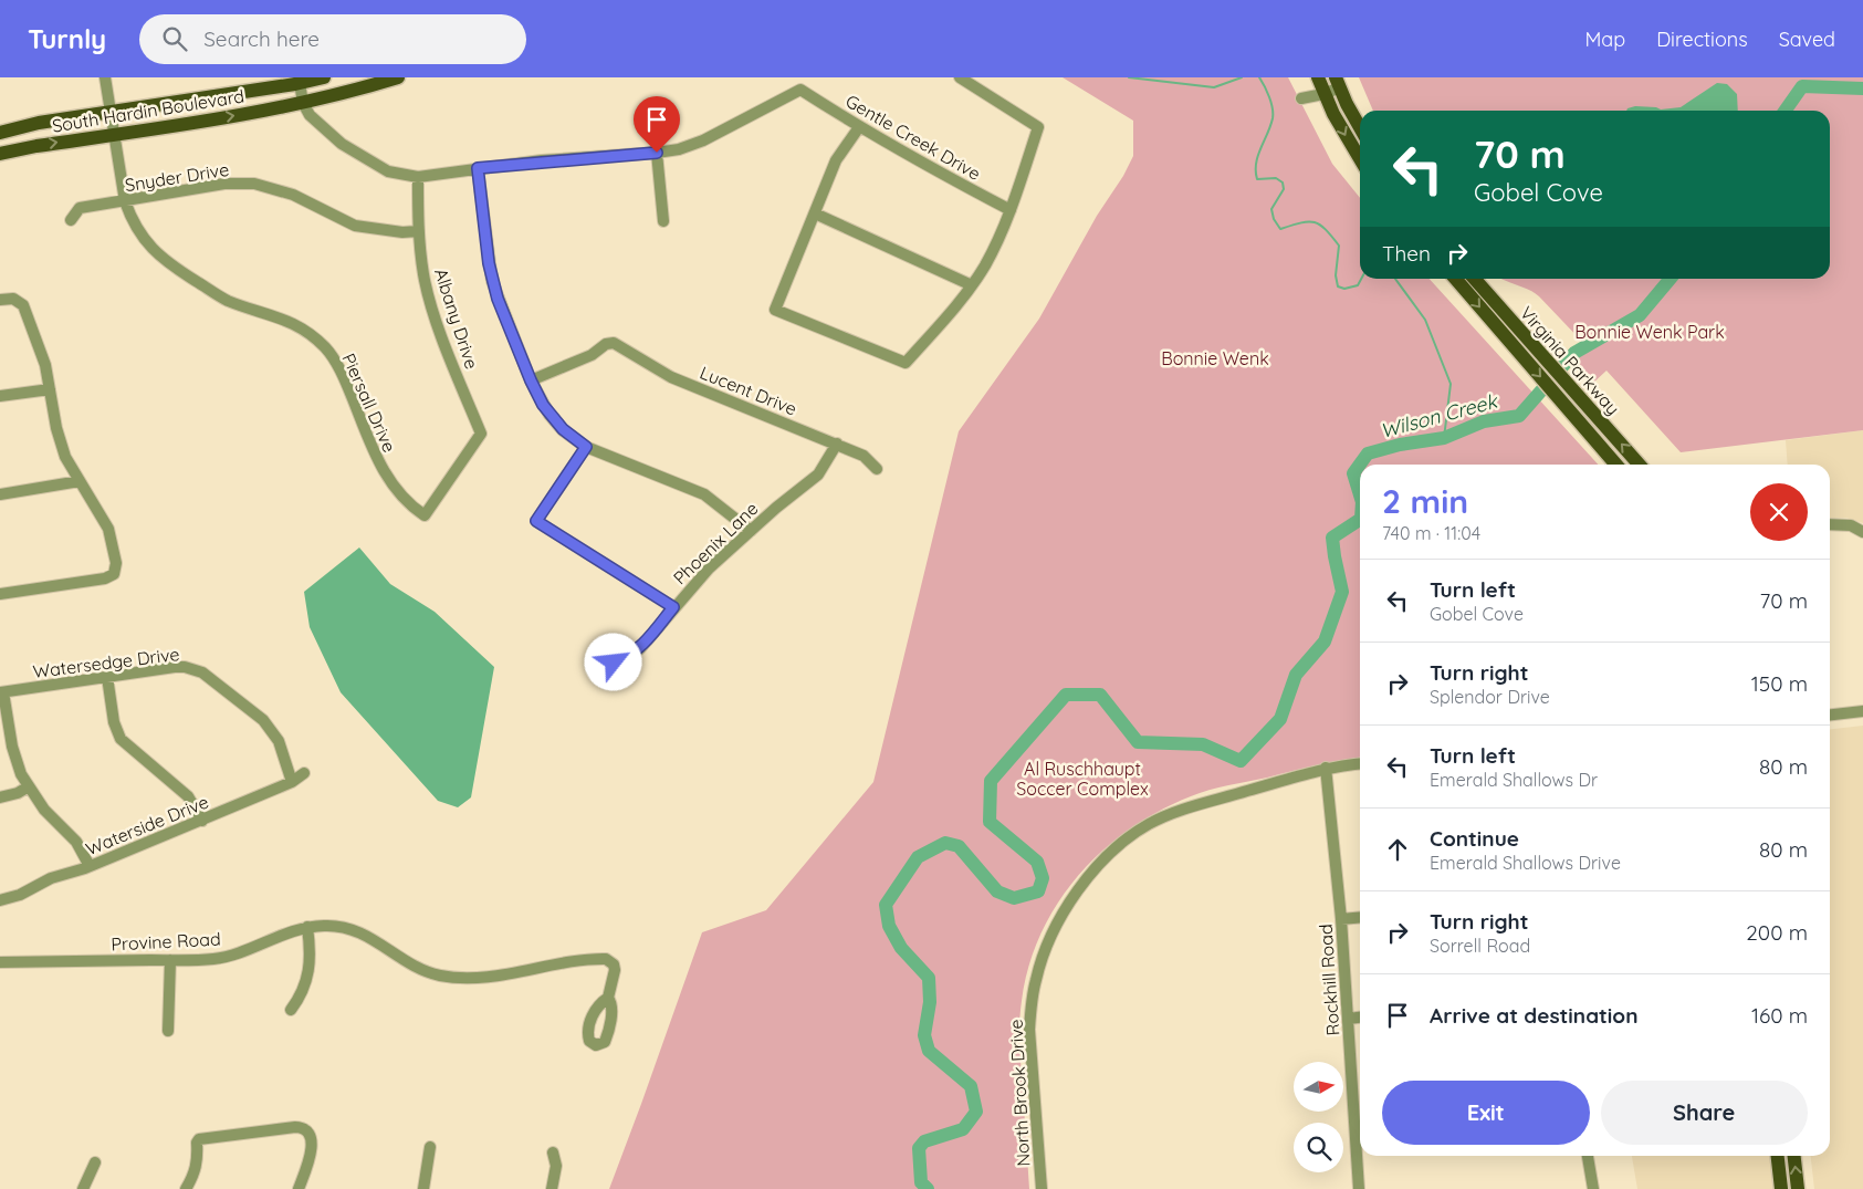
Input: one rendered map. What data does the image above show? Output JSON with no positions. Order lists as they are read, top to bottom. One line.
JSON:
{"streets":{"main road":["South Hardin Boulevard","Virginia Parkway"],"street":["Gentle Creek Drive","Snyder Drive","Albany Drive","Lucent Drive","Piersall Drive","Phoenix Lane","Watersedge Drive","Waterside Drive","Provine Road","Rockhill Road","North Brook Drive"]},"crossings":[["South Hardin Boulevard","Piersall Drive"],["Snyder Drive","Albany Drive"],["Snyder Drive","Piersall Drive"],["Albany Drive","Piersall Drive"],["Lucent Drive","Phoenix Lane"],["Watersedge Drive","Waterside Drive"],["Rockhill Road","North Brook Drive"]],"water":["Wilson Creek"],"parks":["Bonnie Wenk Park","Bonnie Wenk","Al Ruschhaupt Soccer Complex"],"north":"right","page":{"header":"Turnly","search":"Search here","nav":["Map","Directions","Saved"],"turn":["70 m","Gobel Cove"],"then":"Then","heading":["2 min","740 m · 11:04"],"list":[{"name":"Turn left","note":"Gobel Cove","value":"70 m"},{"name":"Turn right","note":"Splendor Drive","value":"150 m"},{"name":"Turn left","note":"Emerald Shallows Dr","value":"80 m"},{"name":"Continue","note":"Emerald Shallows Drive","value":"80 m"},{"name":"Turn right","note":"Sorrell Road","value":"200 m"},{"name":"Arrive at destination","value":"160 m"}],"buttons":["Exit","Share"]}}
